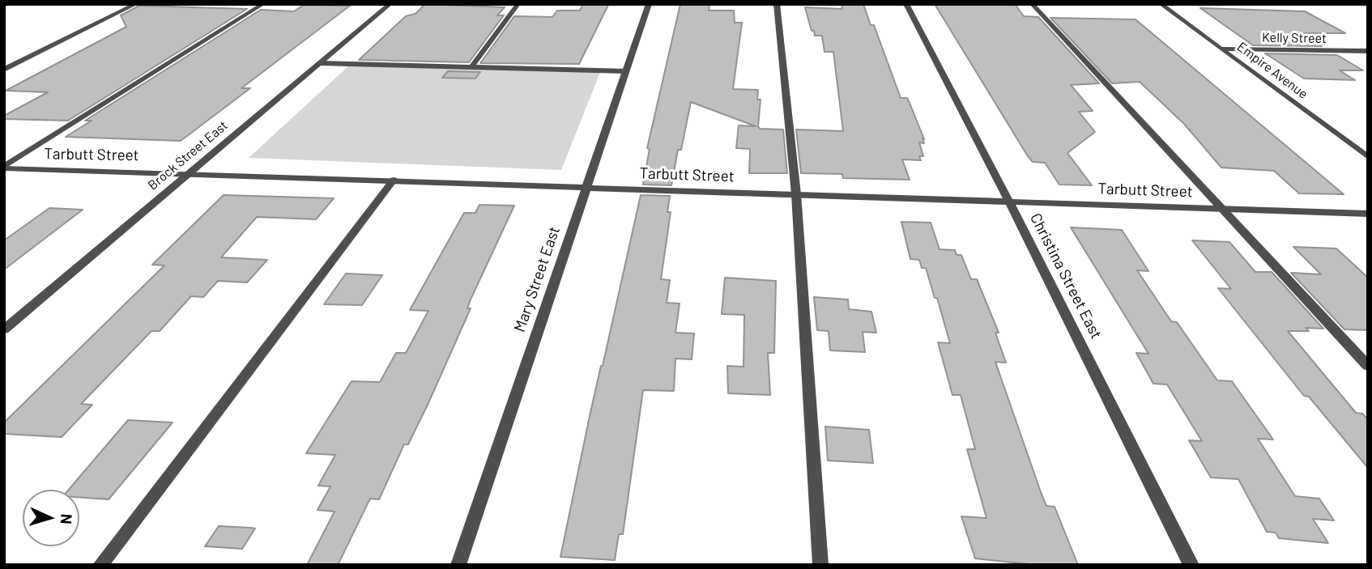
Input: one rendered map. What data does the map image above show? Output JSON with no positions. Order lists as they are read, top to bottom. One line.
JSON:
{"streets":{"street":["Kelly Street","Empire Avenue","Tarbutt Street","Brock Street East","Christina Street East","Mary Street East"]},"crossings":[["Kelly Street","Empire Avenue"],["Tarbutt Street","Brock Street East"],["Tarbutt Street","Christina Street East"],["Tarbutt Street","Mary Street East"]],"north":"right"}
